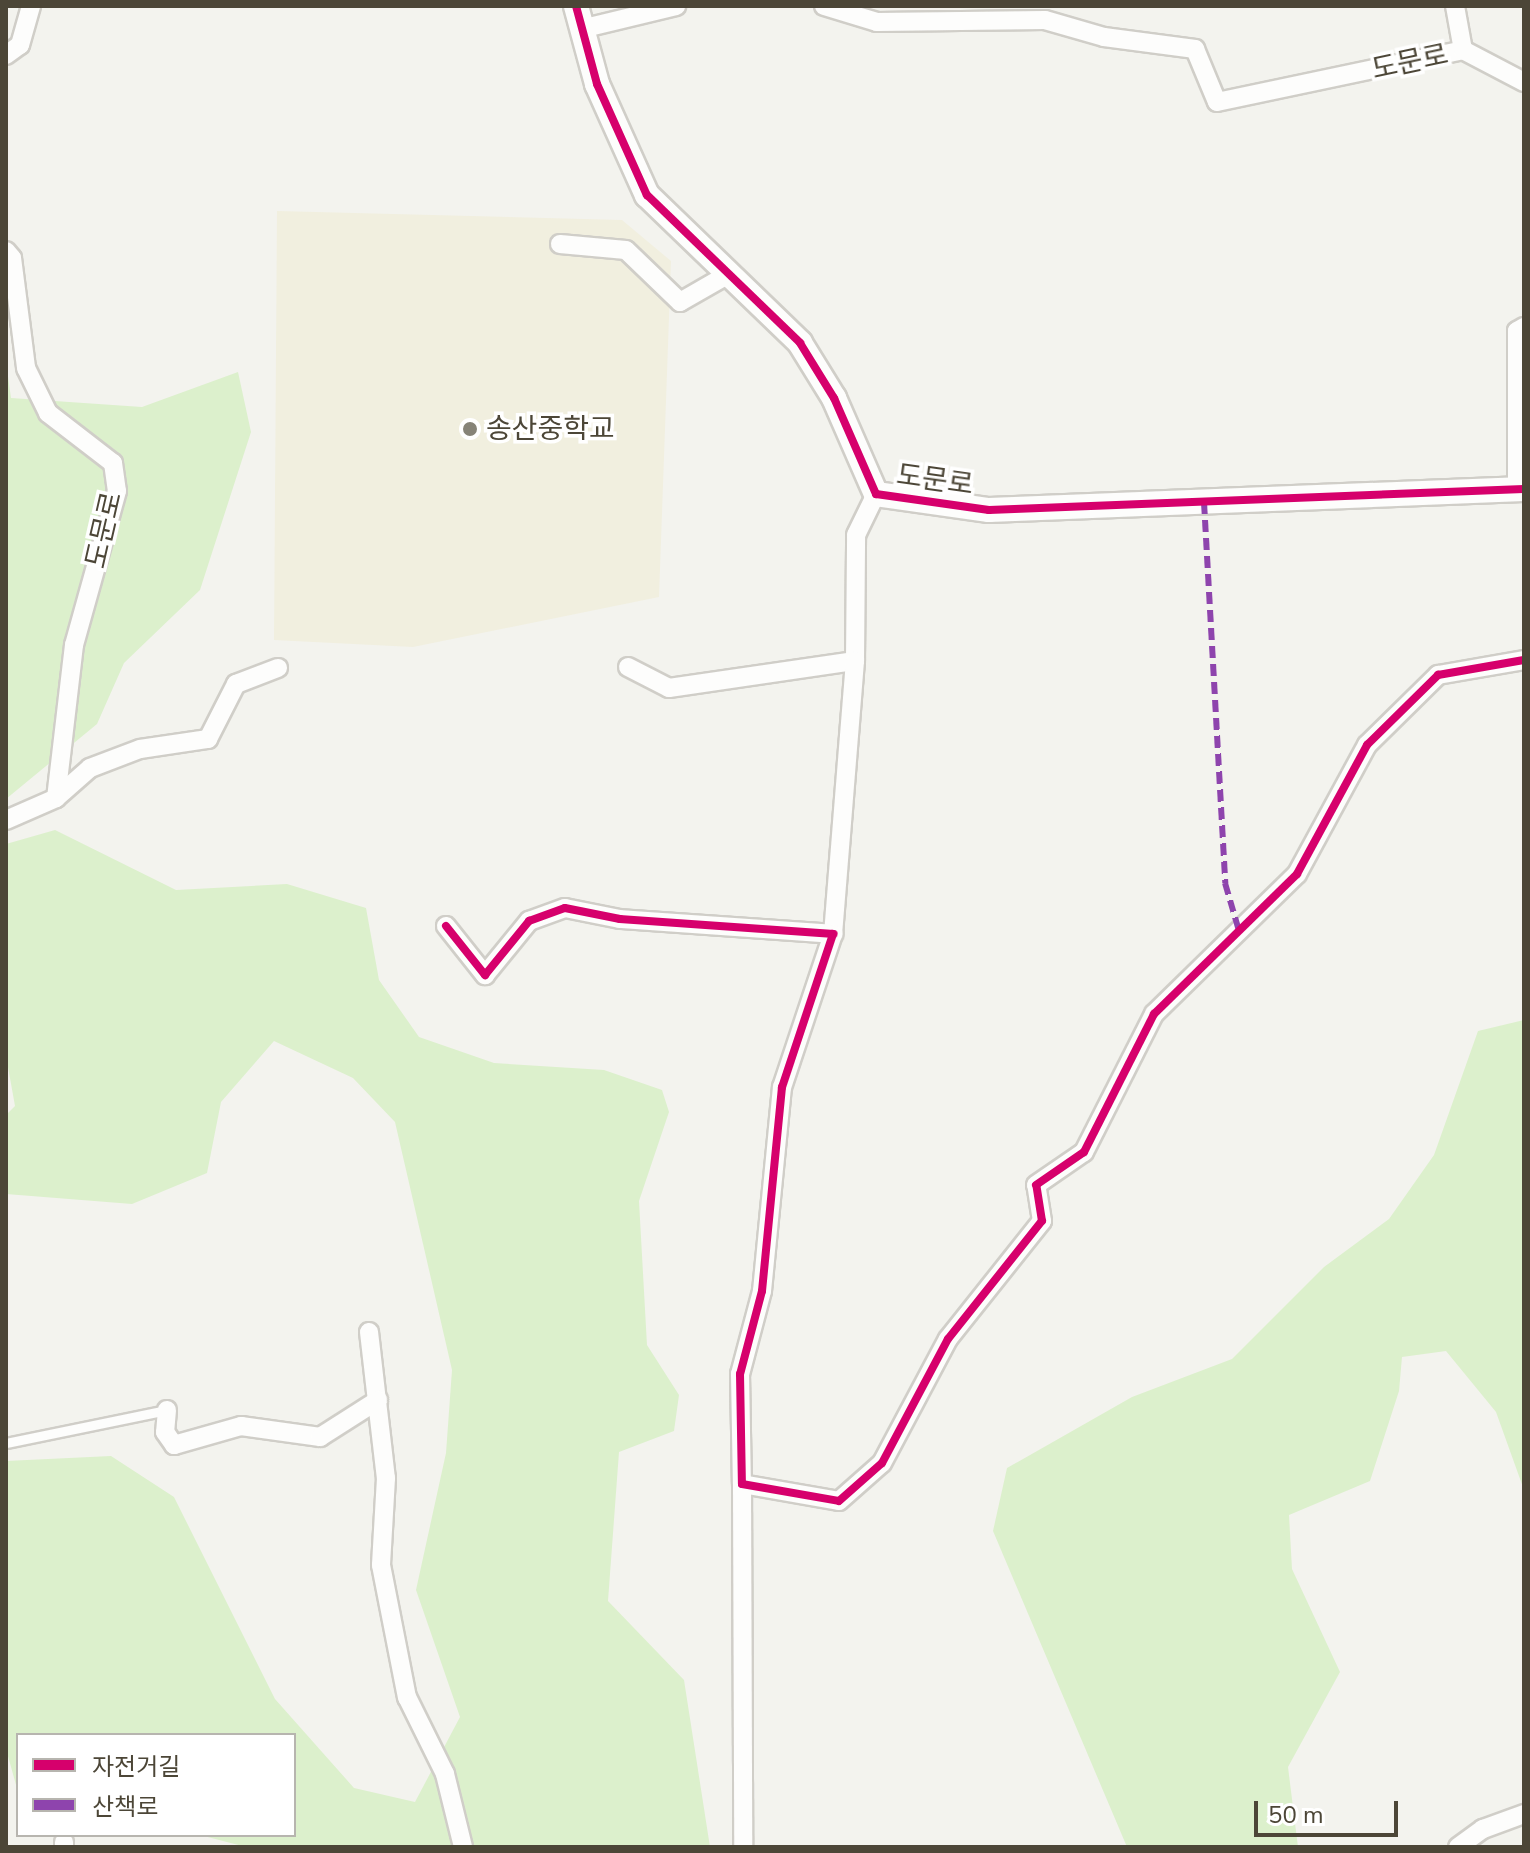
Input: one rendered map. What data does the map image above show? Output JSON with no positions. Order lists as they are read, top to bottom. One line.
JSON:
{"streets":{"street":["도문로"]},"places":["송산중학교"],"legend":["자전거길","산책로"],"scale_bar":"50 m"}
